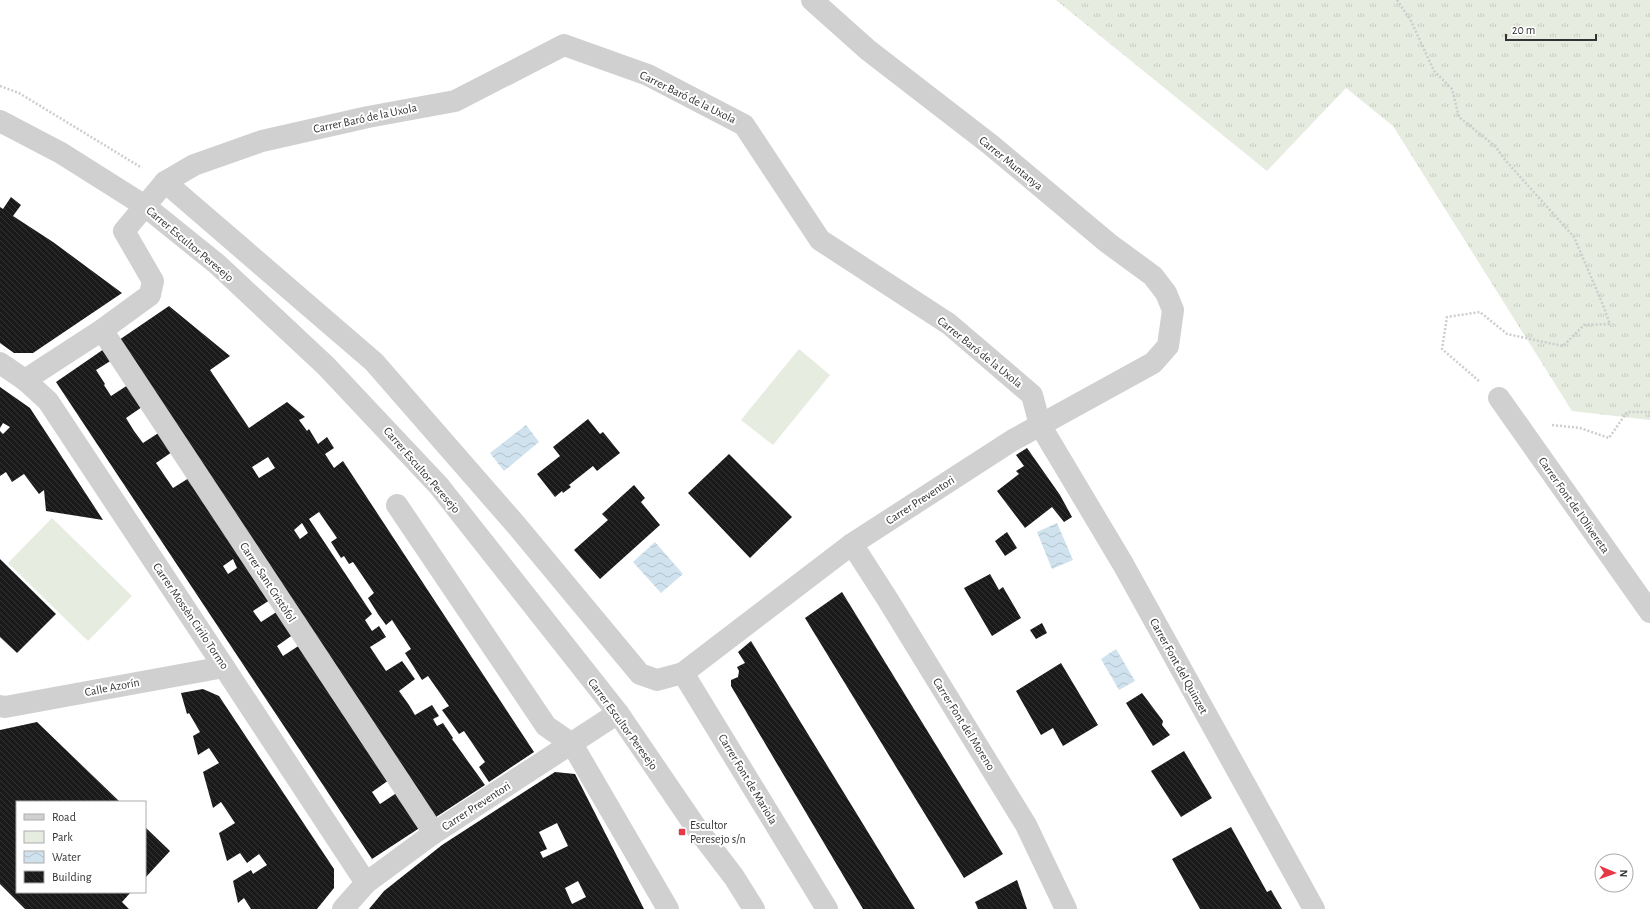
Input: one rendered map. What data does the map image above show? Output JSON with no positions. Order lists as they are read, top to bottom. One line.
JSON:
{"streets":{"street":["Carrer Baró de la Uxola","Carrer Muntanya","Carrer Escultor Peresejo","Carrer Preventori","Carrer Font de l'Olivereta","Carrer Sant Cristòfol","Carrer Mossèn Cirilo Tormo","Carrer Font del Quinzet","Calle Azorín","Carrer Font del Moreno","Carrer Font de Mariola"]},"crossings":[["Carrer Baró de la Uxola","Carrer Escultor Peresejo"],["Carrer Baró de la Uxola","Carrer Preventori"],["Carrer Baró de la Uxola","Carrer Sant Cristòfol"],["Carrer Baró de la Uxola","Carrer Font del Quinzet"],["Carrer Muntanya","Carrer Preventori"],["Carrer Escultor Peresejo","Carrer Preventori"],["Carrer Preventori","Carrer Sant Cristòfol"],["Carrer Preventori","Carrer Mossèn Cirilo Tormo"],["Carrer Preventori","Carrer Font del Quinzet"],["Carrer Preventori","Carrer Font del Moreno"],["Carrer Preventori","Carrer Font de Mariola"],["Carrer Mossèn Cirilo Tormo","Calle Azorín"]],"places":{"transit":["Escultor Peresejo s/n"]},"legend":["Road","Park","Water","Building"],"scale_bar":"20 m","north":"right"}
